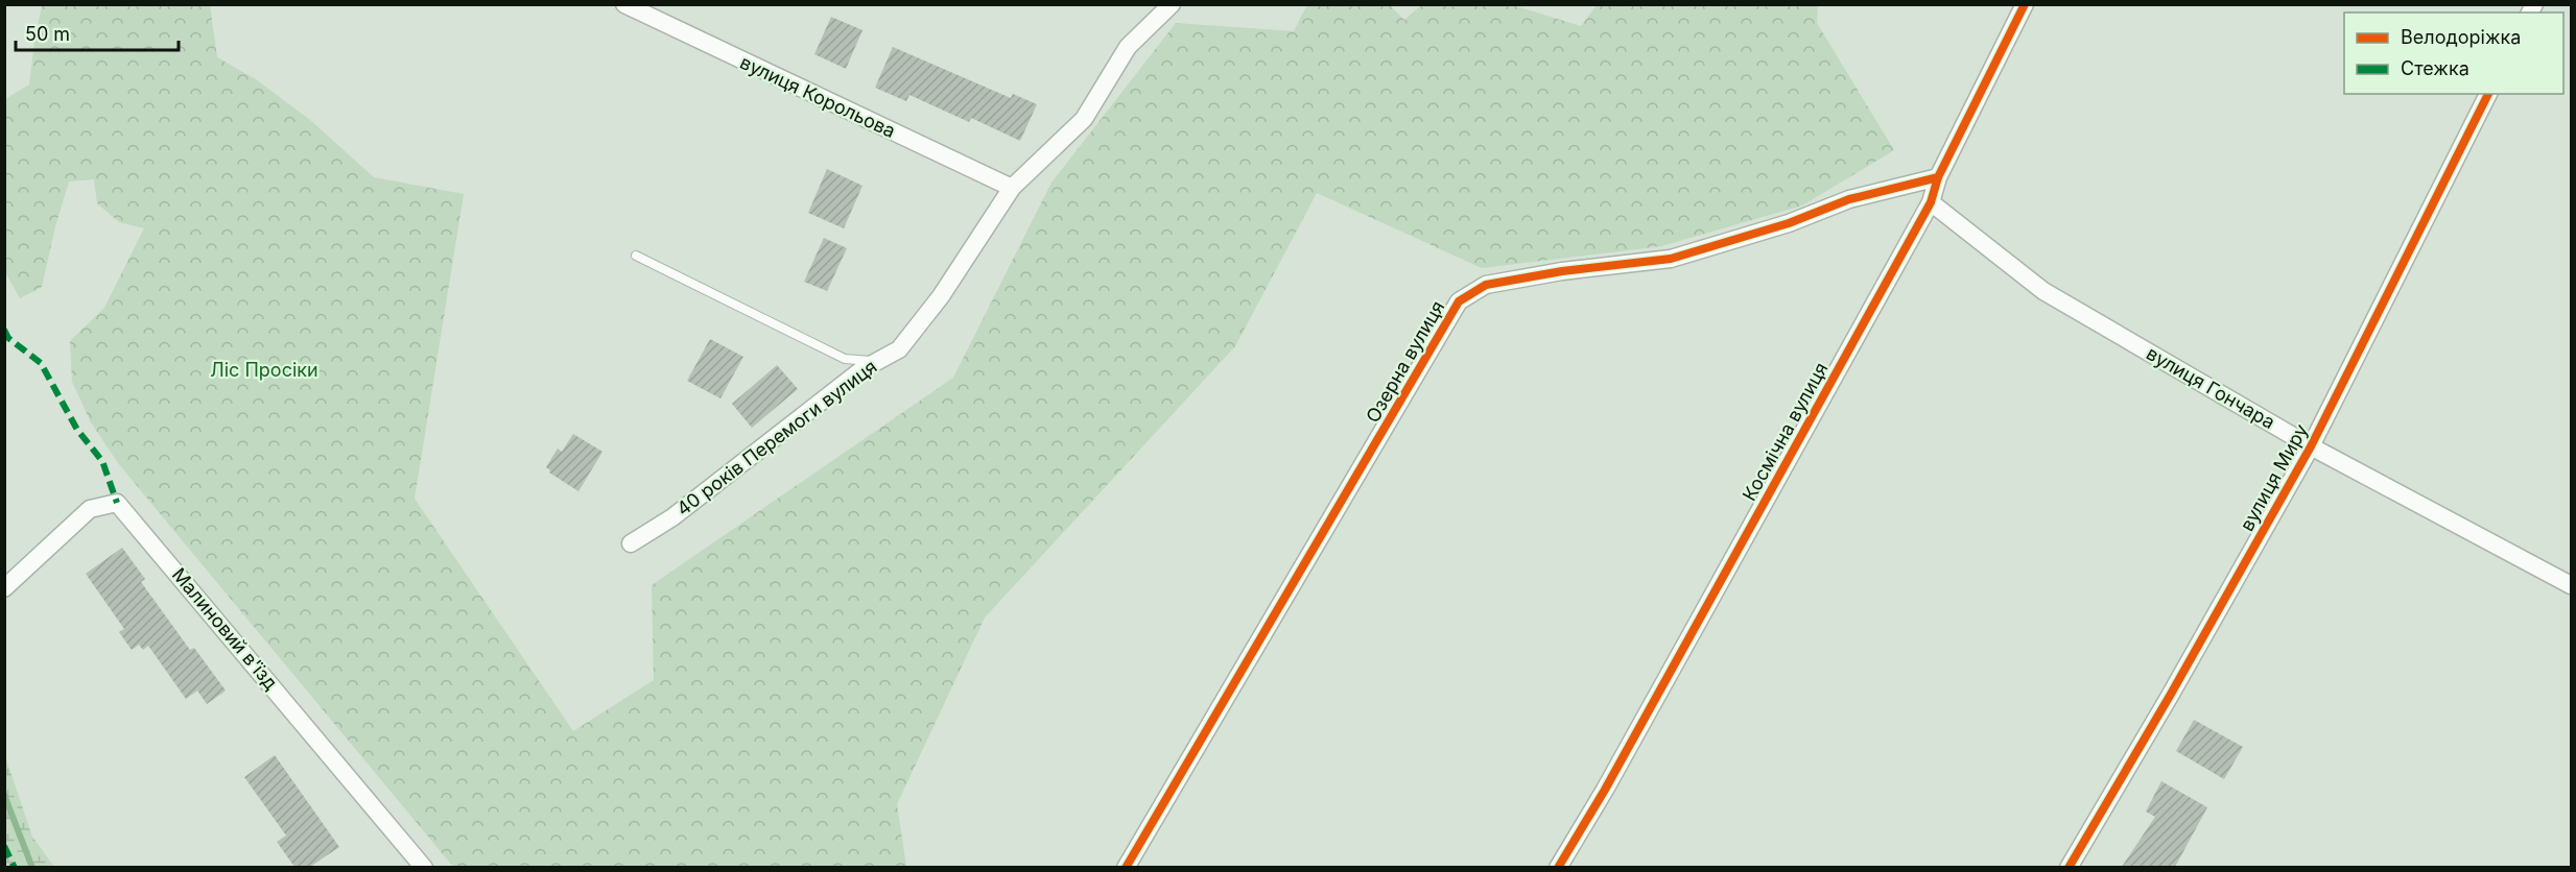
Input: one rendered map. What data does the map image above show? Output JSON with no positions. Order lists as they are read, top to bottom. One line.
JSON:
{"streets":{"street":["вулиця Корольова","Озерна вулиця","вулиця Гончара","Космічна вулиця","40 років Перемоги вулиця","вулиця Миру","Малиновий в'їзд"]},"crossings":[["вулиця Корольова","40 років Перемоги вулиця"],["Озерна вулиця","Космічна вулиця"],["вулиця Гончара","Космічна вулиця"],["вулиця Гончара","вулиця Миру"]],"parks":["Ліс Просіки"],"legend":["Велодоріжка","Стежка"],"scale_bar":"50 m"}
